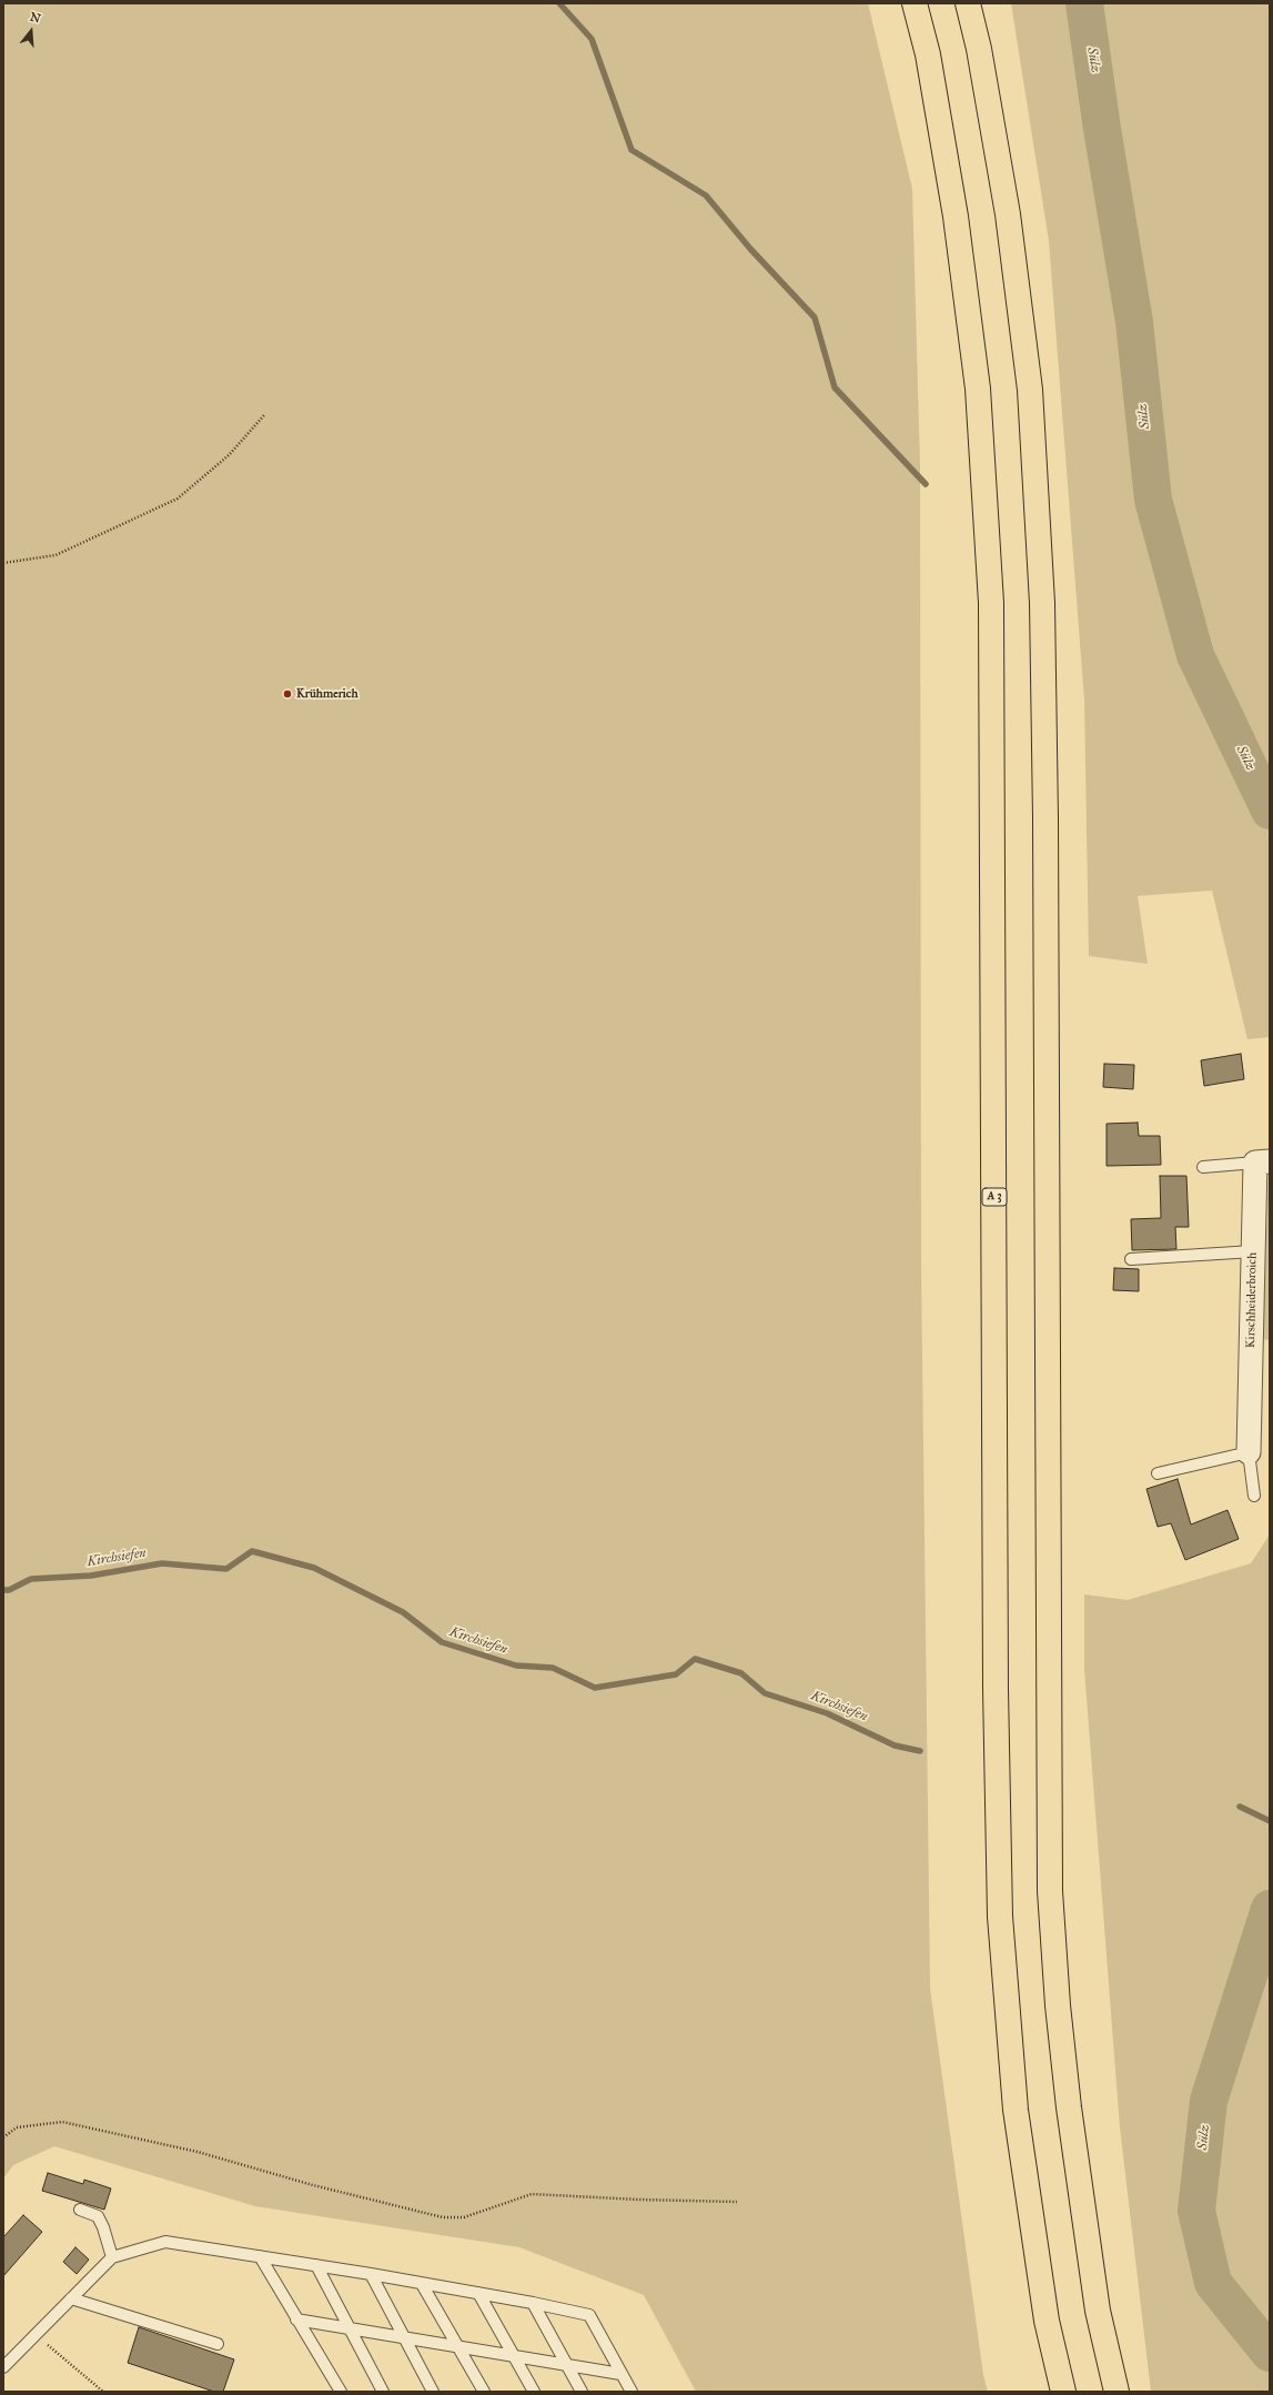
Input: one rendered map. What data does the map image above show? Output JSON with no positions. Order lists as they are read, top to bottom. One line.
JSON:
{"streets":{"highway":["A 3"],"street":["Kirschheiderbroich"]},"water":["Sülz","Kirchsiefen"],"places":["Krühmerich"],"north":"top"}
